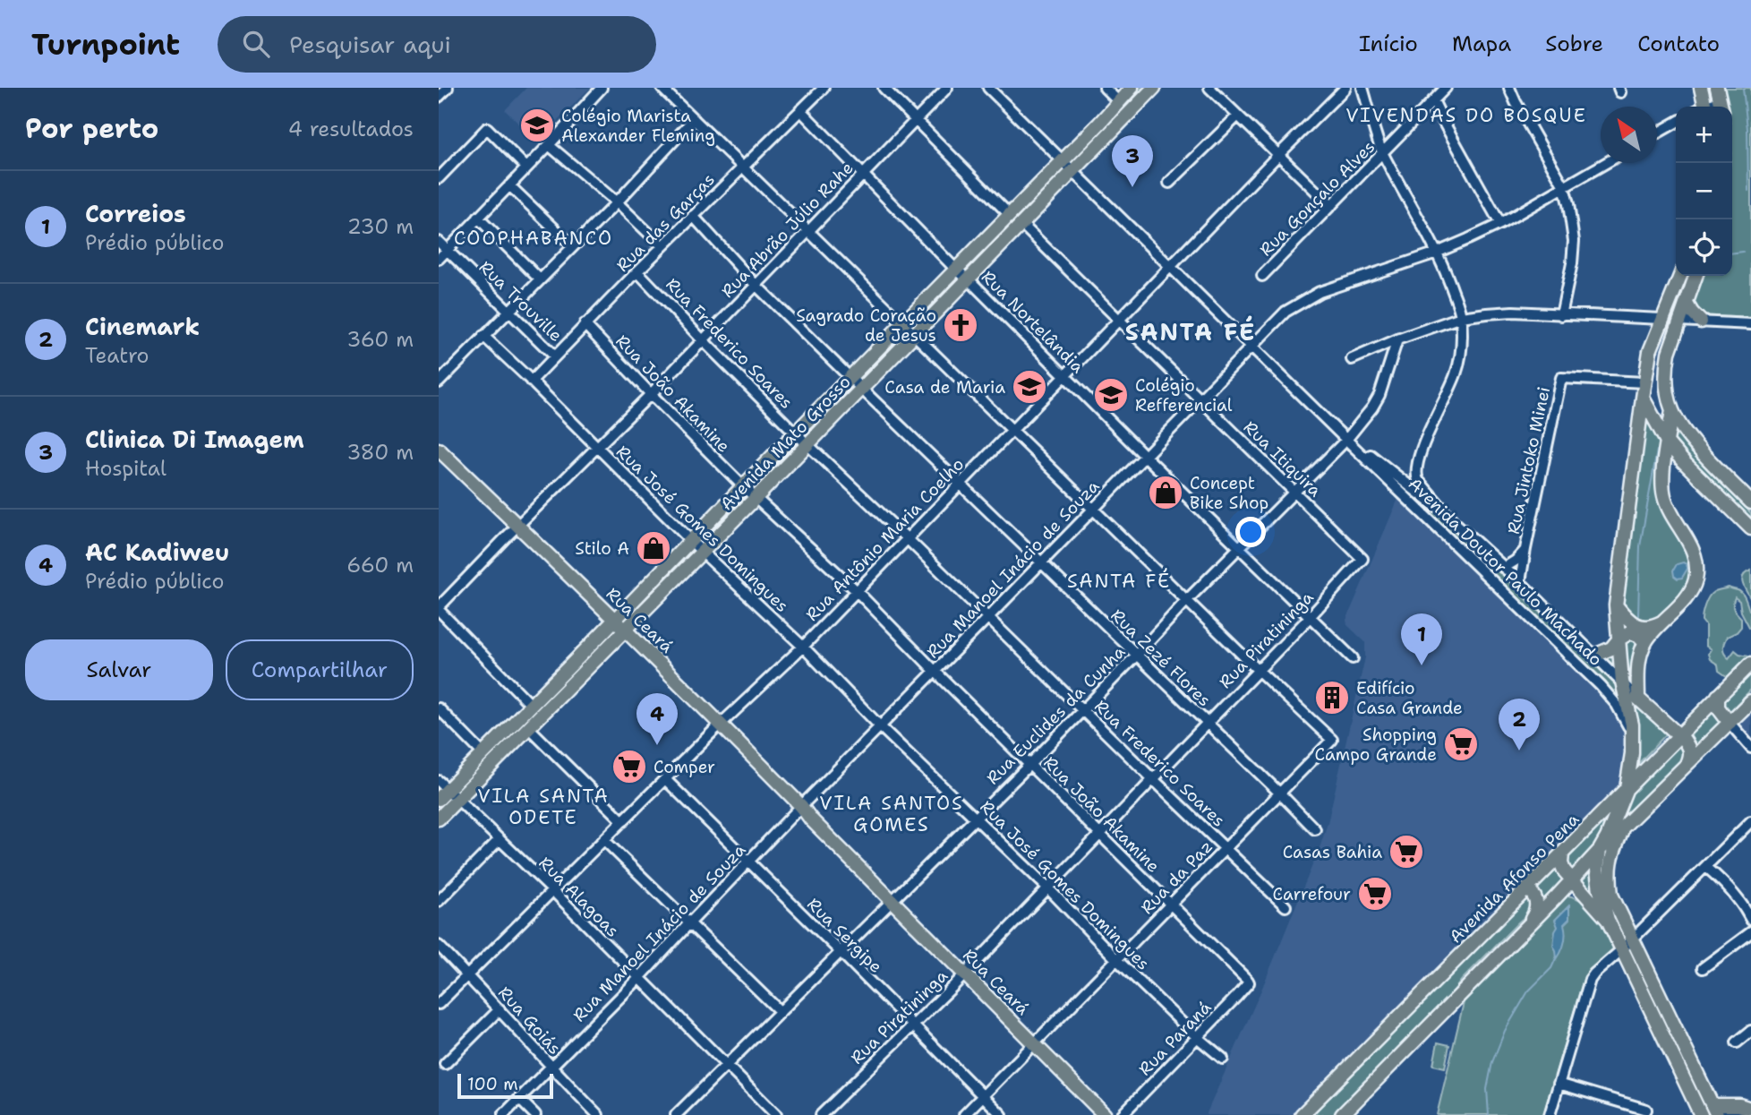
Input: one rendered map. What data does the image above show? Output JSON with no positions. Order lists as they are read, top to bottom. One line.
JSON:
{"streets":{"main road":["Avenida Mato Grosso","Rua Ceará","Avenida Afonso Pena"],"street":["Rua Gonçalo Alves","Rua das Garças","Rua Abrão Júlio Rahe","Rua Trouville","Rua Nortelândia","Rua Frederico Soares","Rua João Akamine","Rua Itiquira","Rua Jintoko Minei","Rua José Gomes Domingues","Rua Antônio Maria Coelho","Rua Manoel Inácio de Souza","Avenida Doutor Paulo Machado","Rua Piratininga","Rua Zezé Flores","Rua Euclides da Cunha","Rua da Paz","Rua Alagoas","Rua Sergipe","Rua Goiás","Rua Paraná"]},"crossings":[["Rua das Garças","Rua Trouville"],["Rua das Garças","Rua Nortelândia"],["Rua das Garças","Rua Frederico Soares"],["Rua das Garças","Rua João Akamine"],["Rua das Garças","Rua José Gomes Domingues"],["Rua das Garças","Rua Zezé Flores"],["Rua Abrão Júlio Rahe","Rua Nortelândia"],["Rua Abrão Júlio Rahe","Rua Frederico Soares"],["Rua Abrão Júlio Rahe","Rua João Akamine"],["Rua Abrão Júlio Rahe","Rua José Gomes Domingues"],["Rua Abrão Júlio Rahe","Rua Ceará"],["Rua Abrão Júlio Rahe","Rua Zezé Flores"],["Rua Nortelândia","Avenida Mato Grosso"],["Rua Nortelândia","Rua Antônio Maria Coelho"],["Rua Nortelândia","Rua Manoel Inácio de Souza"],["Rua Nortelândia","Rua Piratininga"],["Rua Nortelândia","Rua Euclides da Cunha"],["Rua Frederico Soares","Avenida Mato Grosso"],["Rua Frederico Soares","Rua Antônio Maria Coelho"],["Rua Frederico Soares","Rua Manoel Inácio de Souza"],["Rua Frederico Soares","Rua Piratininga"],["Rua Frederico Soares","Rua Euclides da Cunha"],["Rua Frederico Soares","Rua da Paz"],["Rua João Akamine","Avenida Mato Grosso"],["Rua João Akamine","Rua Antônio Maria Coelho"],["Rua João Akamine","Rua Manoel Inácio de Souza"],["Rua João Akamine","Rua Piratininga"],["Rua João Akamine","Rua Euclides da Cunha"],["Rua João Akamine","Rua da Paz"],["Rua João Akamine","Rua Paraná"],["Avenida Mato Grosso","Rua Itiquira"],["Avenida Mato Grosso","Rua José Gomes Domingues"],["Avenida Mato Grosso","Rua Ceará"],["Avenida Mato Grosso","Rua Zezé Flores"],["Avenida Mato Grosso","Rua Alagoas"],["Rua Itiquira","Rua Antônio Maria Coelho"],["Rua Itiquira","Rua Manoel Inácio de Souza"],["Rua Itiquira","Rua Piratininga"],["Rua Itiquira","Rua Euclides da Cunha"],["Rua Jintoko Minei","Avenida Doutor Paulo Machado"],["Rua José Gomes Domingues","Rua Antônio Maria Coelho"],["Rua José Gomes Domingues","Rua Manoel Inácio de Souza"],["Rua José Gomes Domingues","Rua Piratininga"],["Rua José Gomes Domingues","Rua Euclides da Cunha"],["Rua José Gomes Domingues","Rua da Paz"],["Rua José Gomes Domingues","Rua Paraná"],["Rua Antônio Maria Coelho","Rua Ceará"],["Rua Antônio Maria Coelho","Rua Zezé Flores"],["Rua Antônio Maria Coelho","Rua Alagoas"],["Rua Antônio Maria Coelho","Rua Sergipe"],["Rua Antônio Maria Coelho","Rua Goiás"],["Rua Manoel Inácio de Souza","Rua Ceará"],["Rua Manoel Inácio de Souza","Rua Zezé Flores"],["Rua Manoel Inácio de Souza","Rua Alagoas"],["Rua Manoel Inácio de Souza","Rua Sergipe"],["Rua Manoel Inácio de Souza","Rua Goiás"],["Avenida Doutor Paulo Machado","Rua Euclides da Cunha"],["Rua Ceará","Rua Piratininga"],["Rua Ceará","Rua Euclides da Cunha"],["Rua Ceará","Rua da Paz"],["Rua Piratininga","Rua Zezé Flores"],["Rua Piratininga","Rua da Paz"],["Rua Piratininga","Rua Sergipe"],["Rua Zezé Flores","Rua Euclides da Cunha"],["Rua Zezé Flores","Rua da Paz"],["Rua Euclides da Cunha","Rua Alagoas"],["Rua Euclides da Cunha","Rua Sergipe"],["Rua da Paz","Rua Sergipe"]],"districts":["VIVENDAS DO BOSQUE","COOPHABANCO","SANTA FÉ","SANTA FÉ","VILA SANTA ODETE","VILA SANTOS GOMES"],"places":{"school or university":["Colégio Marista Alexander Fleming","Casa de Maria","Colégio Refferencial"],"church":["Sagrado Coração de Jesus"],"shop":["Concept Bike Shop","Stilo A"],"building":["Edifício Casa Grande"],"supermarket":["Shopping Campo Grande","Comper","Casas Bahia","Carrefour"]},"scale_bar":"100 m","north":"top left","page":{"header":"Turnpoint","search":"Pesquisar aqui","nav":["Início","Mapa","Sobre","Contato"],"heading":["Por perto","4 resultados"],"map_buttons":["+","−"],"pins":["3","1","4","2"],"list":[{"mark":"1","name":"Correios","note":"Prédio público","value":"230 m"},{"mark":"2","name":"Cinemark","note":"Teatro","value":"360 m"},{"mark":"3","name":"Clinica Di Imagem","note":"Hospital","value":"380 m"},{"mark":"4","name":"AC Kadiweu","note":"Prédio público","value":"660 m"}],"buttons":["Salvar","Compartilhar"],"scale":"100 m"}}
